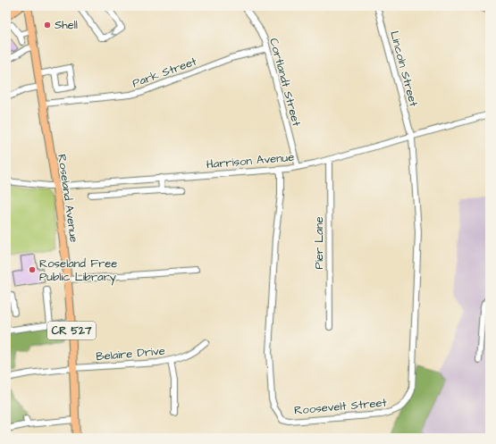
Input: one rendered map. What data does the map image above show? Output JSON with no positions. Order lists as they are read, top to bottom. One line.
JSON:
{"streets":{"main road":["Roseland Avenue","CR 527"],"street":["Lincoln Street","Park Street","Cortlandt Street","Harrison Avenue","Pier Lane","Belaire Drive","Roosevelt Street"]},"crossings":[["Lincoln Street","Harrison Avenue"],["Lincoln Street","Roosevelt Street"],["Park Street","Cortlandt Street"],["Park Street","Roseland Avenue"],["Cortlandt Street","Harrison Avenue"],["Harrison Avenue","Roseland Avenue"],["Harrison Avenue","Pier Lane"],["Harrison Avenue","Roosevelt Street"],["Roseland Avenue","Belaire Drive"]],"places":["Shell","Roseland Free Public Library"]}
